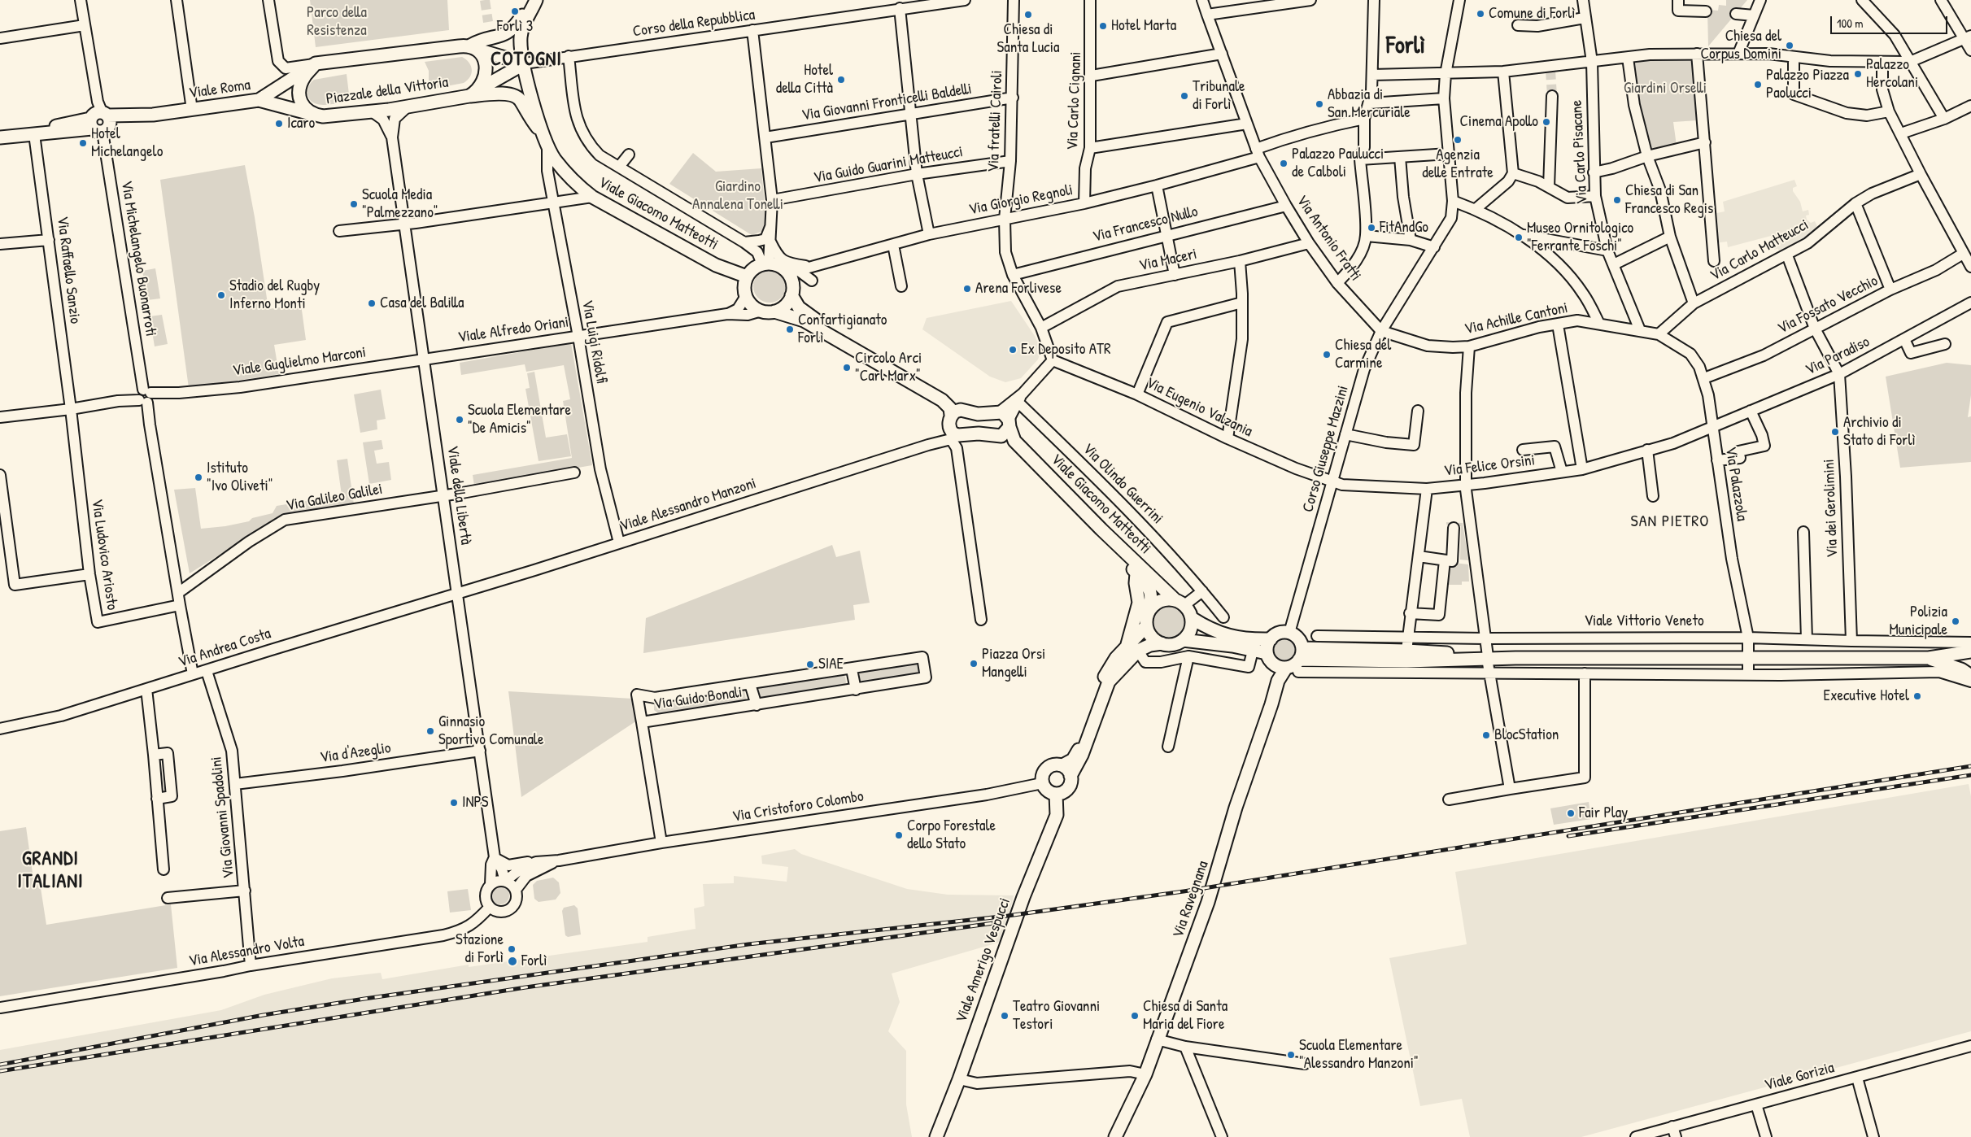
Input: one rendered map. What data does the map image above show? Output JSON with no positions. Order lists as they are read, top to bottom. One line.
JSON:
{"streets":{"main road":["Viale Roma","Piazzale della Vittoria","Viale Giacomo Matteotti","Via Ravegnana","Viale Amerigo Vespucci"],"street":["Corso della Repubblica","Via Carlo Cignani","Via Giovanni Fronticelli Baldelli","Via fratelli Cairoli","Via Carlo Pisacane","Via Guido Guarini Matteucci","Via Giorgio Regnoli","Via Francesco Nullo","Via Antonio Fratti","Via Carlo Matteucci","Via Michelangelo Buonarroti","Via Maceri","Via Raffaello Sanzio","Via Fossato Vecchio","Via Achille Cantoni","Viale Alfredo Oriani","Via Luigi Ridolfi","Via Paradiso","Viale Guglielmo Marconi","Via Eugenio Valzania","Corso Giuseppe Mazzini","Via Felice Orsini","Via Olindo Guerrini","Via Palazzola","Viale della Libertà","Via Galileo Galilei","Viale Alessandro Manzoni","Via dei Gerolimini","Via Ludovico Ariosto","Viale Vittorio Veneto","Via Andrea Costa","Via Guido Bonali","Via d'Azeglio","Via Cristoforo Colombo","Via Giovanni Spadolini","Via Alessandro Volta","Viale Gorizia"]},"crossings":[["Corso della Repubblica","Piazzale della Vittoria"],["Corso della Repubblica","Viale Giacomo Matteotti"],["Viale Roma","Piazzale della Vittoria"],["Viale Roma","Via Michelangelo Buonarroti"],["Viale Roma","Via Raffaello Sanzio"],["Piazzale della Vittoria","Viale Giacomo Matteotti"],["Piazzale della Vittoria","Viale della Libertà"],["Via Carlo Cignani","Via Giorgio Regnoli"],["Via Giovanni Fronticelli Baldelli","Via fratelli Cairoli"],["Via fratelli Cairoli","Via Guido Guarini Matteucci"],["Via fratelli Cairoli","Via Giorgio Regnoli"],["Via fratelli Cairoli","Via Francesco Nullo"],["Via fratelli Cairoli","Via Maceri"],["Via fratelli Cairoli","Via Eugenio Valzania"],["Via Carlo Pisacane","Via Achille Cantoni"],["Via Giorgio Regnoli","Viale Giacomo Matteotti"],["Via Giorgio Regnoli","Via Antonio Fratti"],["Via Giorgio Regnoli","Viale Alfredo Oriani"],["Viale Giacomo Matteotti","Viale Alfredo Oriani"],["Viale Giacomo Matteotti","Via Luigi Ridolfi"],["Via Francesco Nullo","Via Antonio Fratti"],["Via Antonio Fratti","Via Maceri"],["Via Antonio Fratti","Via Achille Cantoni"],["Via Antonio Fratti","Corso Giuseppe Mazzini"],["Via Carlo Matteucci","Via Achille Cantoni"],["Via Carlo Matteucci","Via Palazzola"],["Via Michelangelo Buonarroti","Viale Guglielmo Marconi"],["Via Michelangelo Buonarroti","Via Galileo Galilei"],["Via Michelangelo Buonarroti","Via Ludovico Ariosto"],["Via Michelangelo Buonarroti","Via Andrea Costa"],["Via Raffaello Sanzio","Viale Guglielmo Marconi"],["Via Raffaello Sanzio","Via Ludovico Ariosto"],["Via Fossato Vecchio","Via Palazzola"],["Via Achille Cantoni","Corso Giuseppe Mazzini"],["Via Achille Cantoni","Via Palazzola"],["Viale Alfredo Oriani","Via Luigi Ridolfi"],["Viale Alfredo Oriani","Viale Guglielmo Marconi"],["Viale Alfredo Oriani","Viale della Libertà"],["Via Luigi Ridolfi","Viale Alessandro Manzoni"],["Via Paradiso","Via Felice Orsini"],["Via Paradiso","Via Palazzola"],["Via Paradiso","Via dei Gerolimini"],["Viale Guglielmo Marconi","Viale della Libertà"],["Viale Guglielmo Marconi","Via Ludovico Ariosto"],["Via Eugenio Valzania","Corso Giuseppe Mazzini"],["Via Eugenio Valzania","Via Felice Orsini"],["Corso Giuseppe Mazzini","Via Felice Orsini"],["Corso Giuseppe Mazzini","Via Ravegnana"],["Via Felice Orsini","Via Palazzola"],["Via Palazzola","Viale Vittorio Veneto"],["Viale della Libertà","Via Galileo Galilei"],["Viale della Libertà","Viale Alessandro Manzoni"],["Viale della Libertà","Via Andrea Costa"],["Viale della Libertà","Via d'Azeglio"],["Viale della Libertà","Via Alessandro Volta"],["Viale Alessandro Manzoni","Via Andrea Costa"],["Via dei Gerolimini","Viale Vittorio Veneto"],["Via Andrea Costa","Via Giovanni Spadolini"],["Via d'Azeglio","Via Giovanni Spadolini"],["Via Cristoforo Colombo","Viale Amerigo Vespucci"],["Via Giovanni Spadolini","Via Alessandro Volta"]],"districts":["Forlì","COTOGNI","SAN PIETRO","GRANDI ITALIANI"],"parks":["Parco della Resistenza","Giardini Orselli","Giardino Annalena Tonelli"],"places":["Forlì 3","Comune di Forlì","Chiesa di Santa Lucia","Hotel Marta","Chiesa del Corpus Domini","Palazzo Hercolani","Hotel della Città","Palazzo Piazza Paolucci","Tribunale di Forlì","Abbazia di San Mercuriale","Cinema Apollo","Icaro","Agenzia delle Entrate","Hotel Michelangelo","Palazzo Paulucci de Calboli","Chiesa di San Francesco Regis","Scuola Media \"Palmezzano\"","FitAndGo","Museo Ornitologico \"Ferrante Foschi\"","Arena Forlivese","Stadio del Rugby Inferno Monti","Casa del Balilla","Confartigianato Forlì","Ex Deposito ATR","Chiesa del Carmine","Circolo Arci \"Carl Marx\"","Scuola Elementare \"De Amicis\"","Archivio di Stato di Forlì","Istituto \"Ivo Oliveti\"","Polizia Municipale","Piazza Orsi Mangelli","SIAE","Executive Hotel","Ginnasio Sportivo Comunale","BlocStation","INPS","Fair Play","Corpo Forestale dello Stato","Stazione di Forlì","Forlì","Teatro Giovanni Testori","Chiesa di Santa Maria del Fiore","Scuola Elementare \"Alessandro Manzoni\""],"scale_bar":"100 m"}
